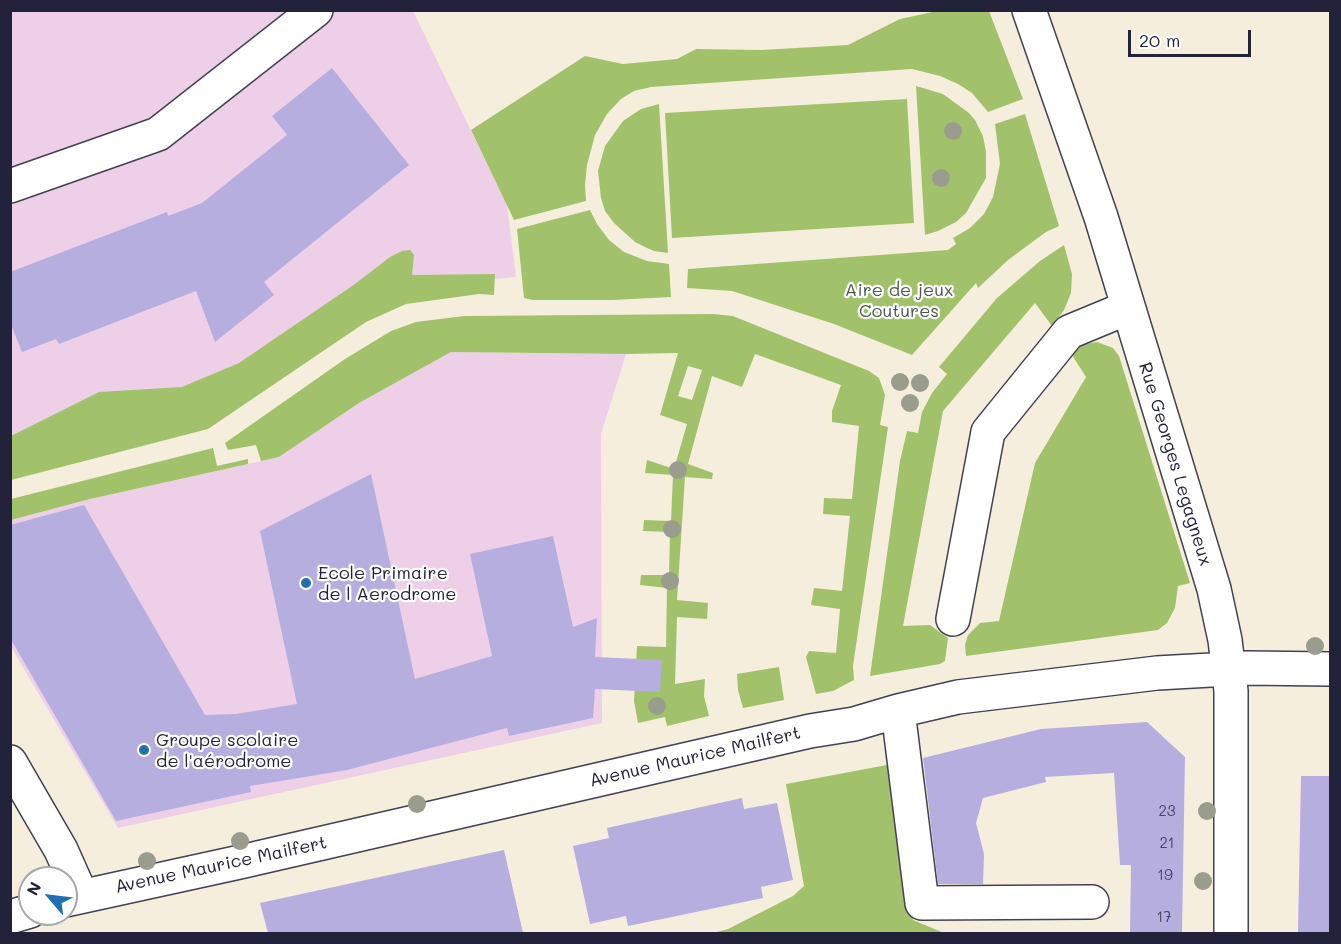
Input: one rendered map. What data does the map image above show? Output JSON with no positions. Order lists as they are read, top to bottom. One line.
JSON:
{"streets":{"street":["Rue Georges Legagneux","Avenue Maurice Mailfert"]},"crossings":[["Rue Georges Legagneux","Avenue Maurice Mailfert"]],"parks":["Aire de jeux Coutures"],"places":["Ecole Primaire de l Aerodrome","Groupe scolaire de l'aérodrome"],"house_numbers":["23","21","19","17"],"scale_bar":"20 m","north":"top left"}
